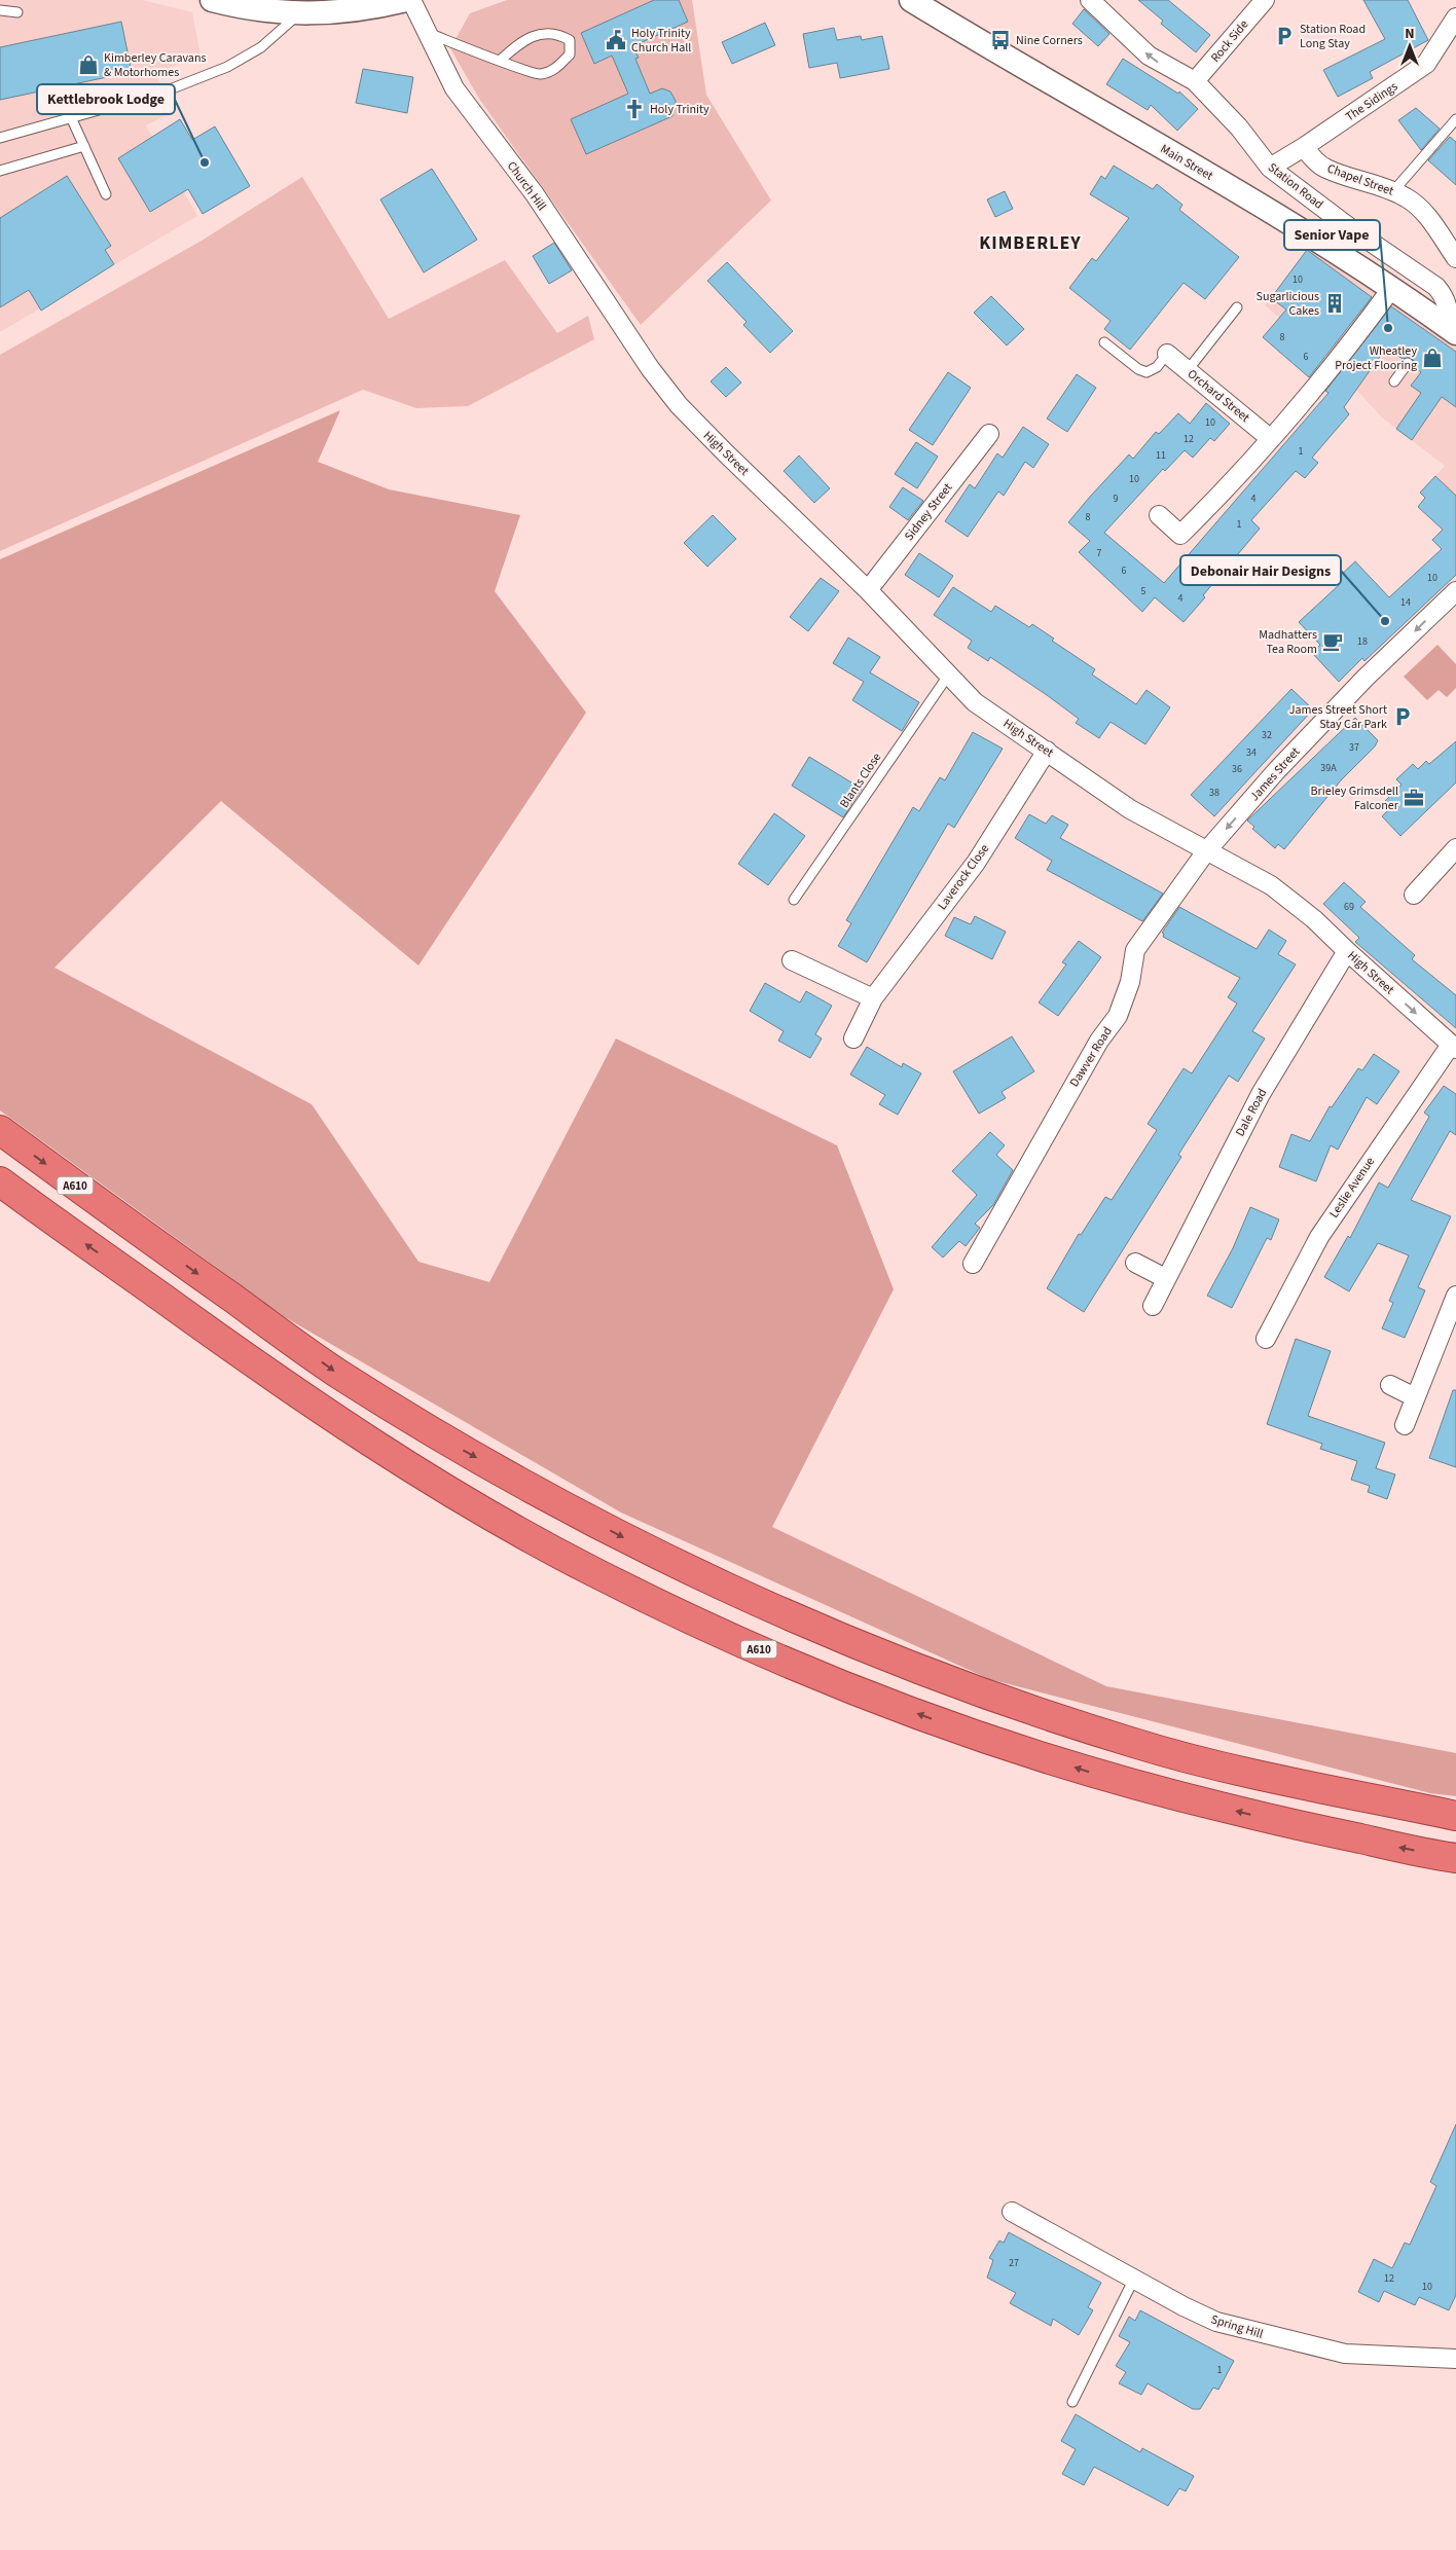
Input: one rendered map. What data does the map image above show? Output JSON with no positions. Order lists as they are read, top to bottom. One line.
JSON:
{"streets":{"highway":["A610"],"street":["Rock Side","The Sidings","Main Street","Chapel Street","Church Hill","Station Road","Orchard Street","High Street","Sidney Street","James Street","Laverock Close","Dawver Road","Dale Road","Leslie Avenue","Spring Hill"],"lane":["Blants Close"]},"crossings":[["Rock Side","Station Road"],["The Sidings","Chapel Street"],["The Sidings","Station Road"],["Main Street","Station Road"],["Church Hill","High Street"],["High Street","Sidney Street"],["High Street","James Street"],["High Street","Blants Close"],["High Street","Laverock Close"],["High Street","Dawver Road"],["High Street","Dale Road"],["High Street","Leslie Avenue"],["James Street","Dawver Road"]],"one_way":["James Street"],"districts":["KIMBERLEY"],"places":{"parking":["Station Road Long Stay","James Street Short Stay Car Park"],"public building":["Holy Trinity Church Hall"],"bus stop":["Nine Corners"],"shop":["Kimberley Caravans & Motorhomes","Wheatley Project Flooring"],"church":["Holy Trinity"],"other":["Kettlebrook Lodge","Senior Vape","Debonair Hair Designs"],"building":["Sugarlicious Cakes"],"cafe":["Madhatters Tea Room"],"office":["Brieley Grimsdell Falconer"]},"house_numbers":["10","8","6","10","12","1","11","10","9","4","8","1","7","6","10","5","4","14","18","32","37","34","39A","36","38","69","27","12","10","1"],"north":"top"}
